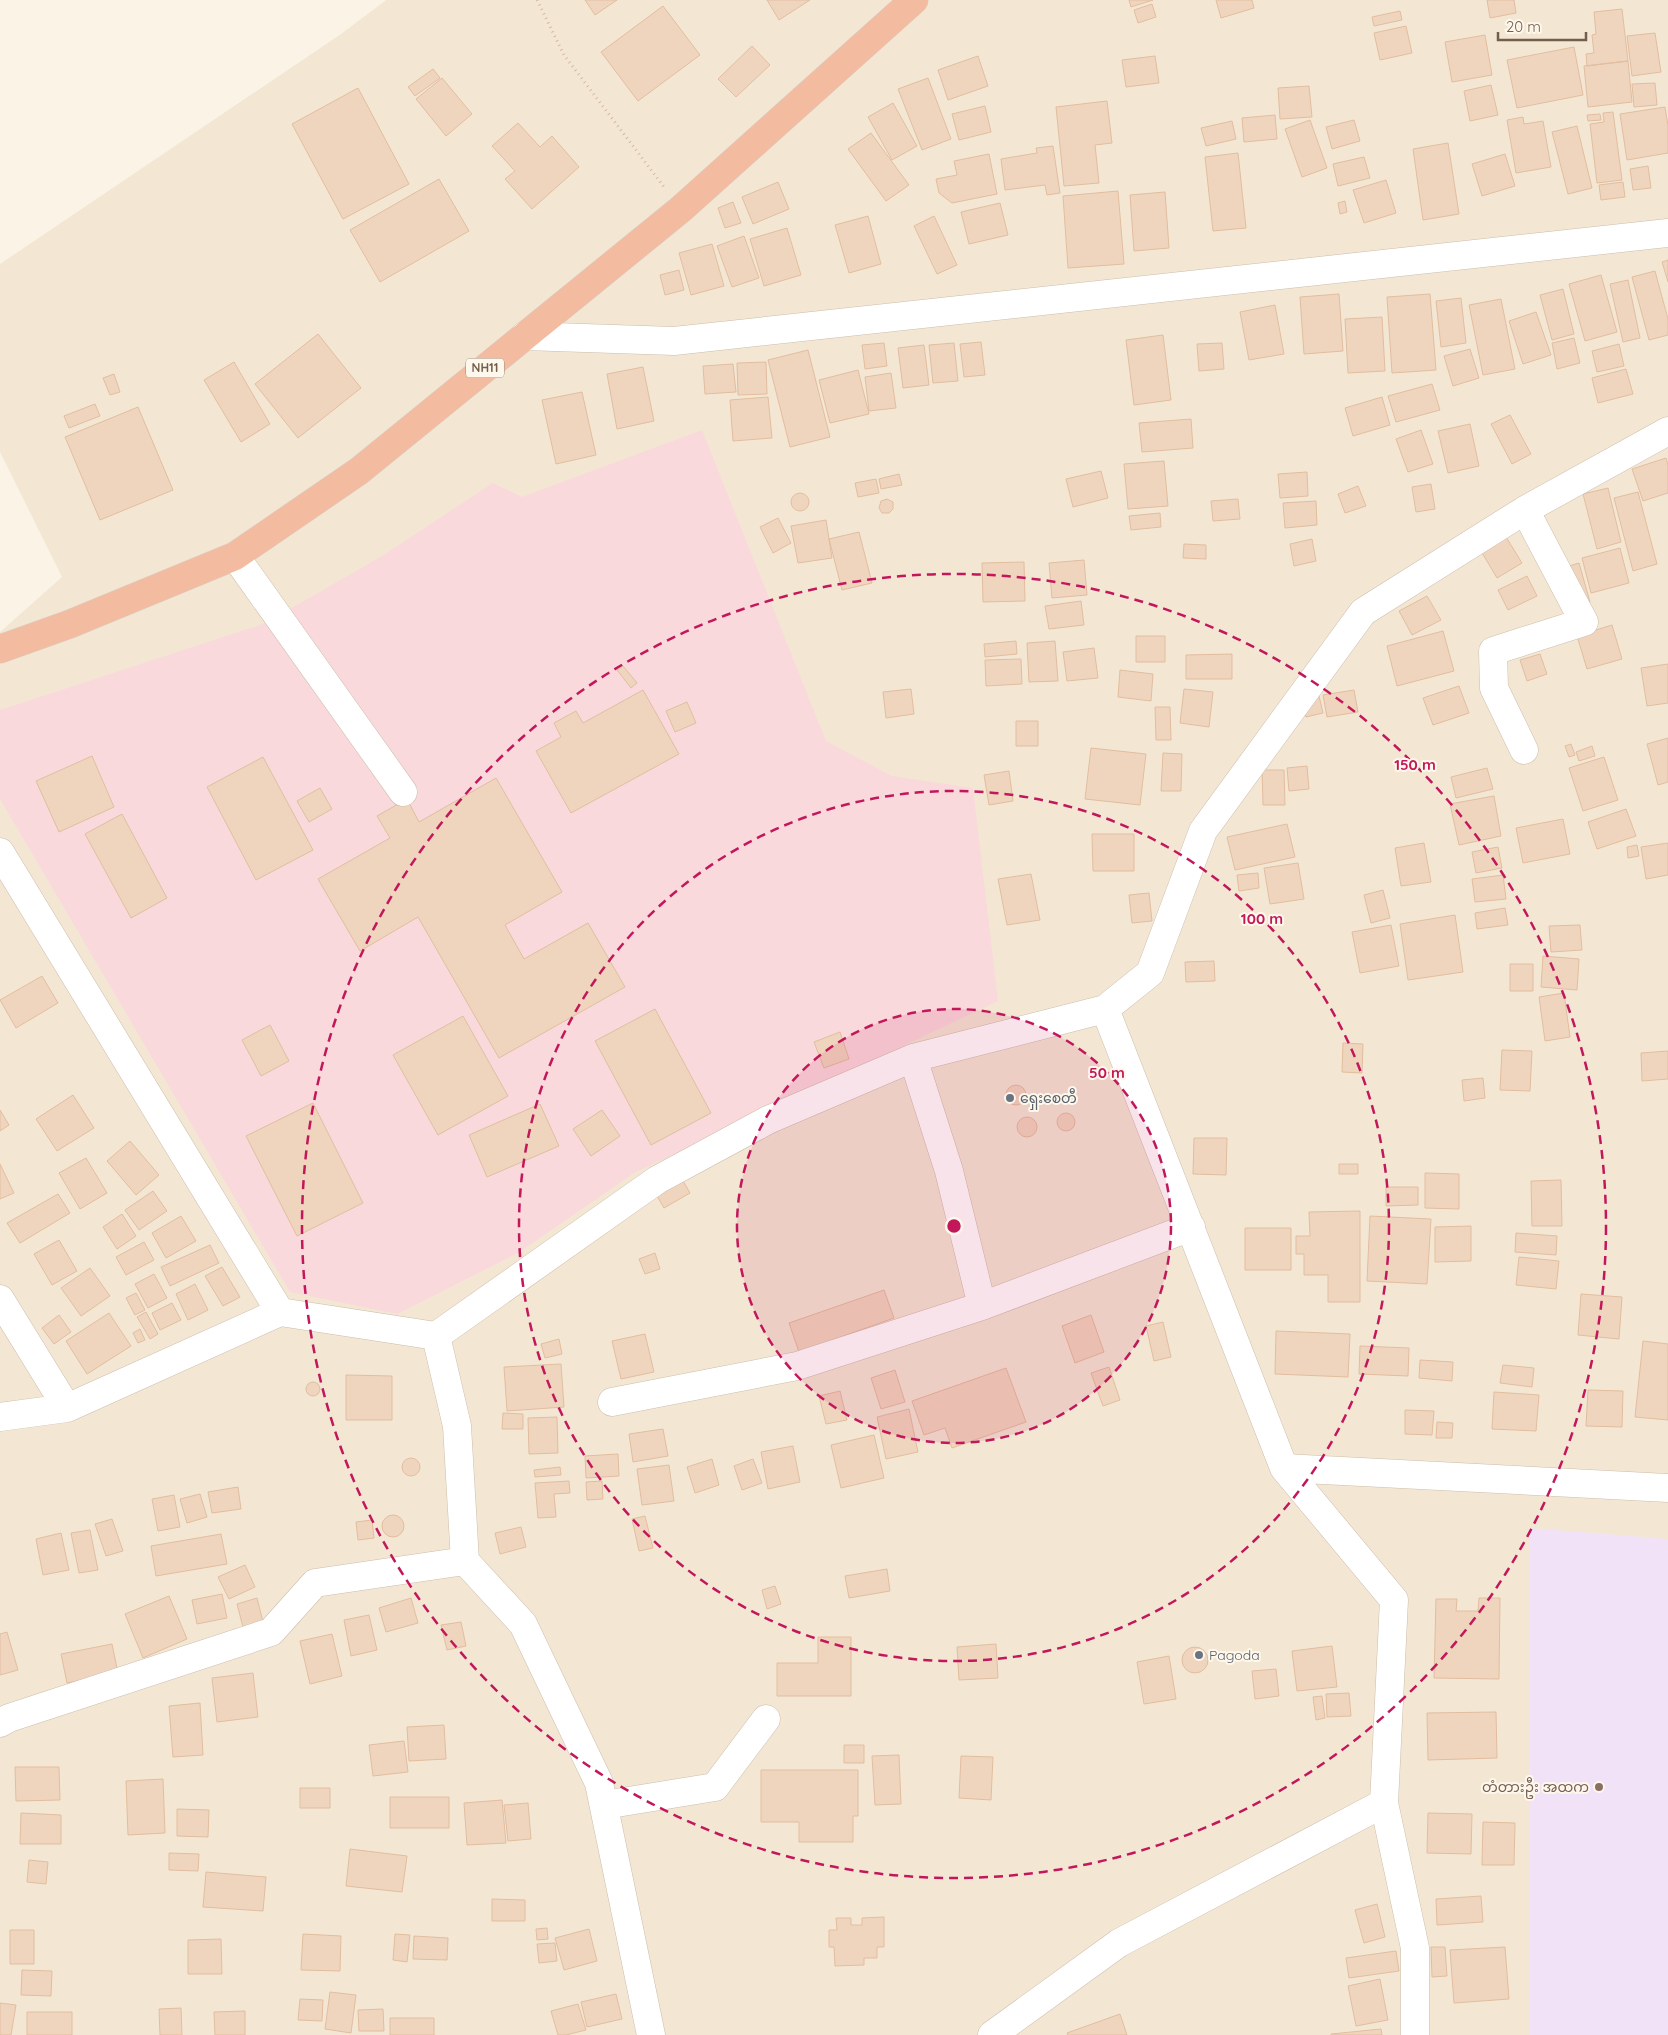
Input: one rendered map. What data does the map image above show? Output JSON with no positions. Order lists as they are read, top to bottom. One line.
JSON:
{"streets":{"highway":["NH11"]},"places":["ရှေးစေတီ","Pagoda","တံတားဦး အထက"],"scale_bar":"20 m","rings":["150 m","100 m","50 m"]}
